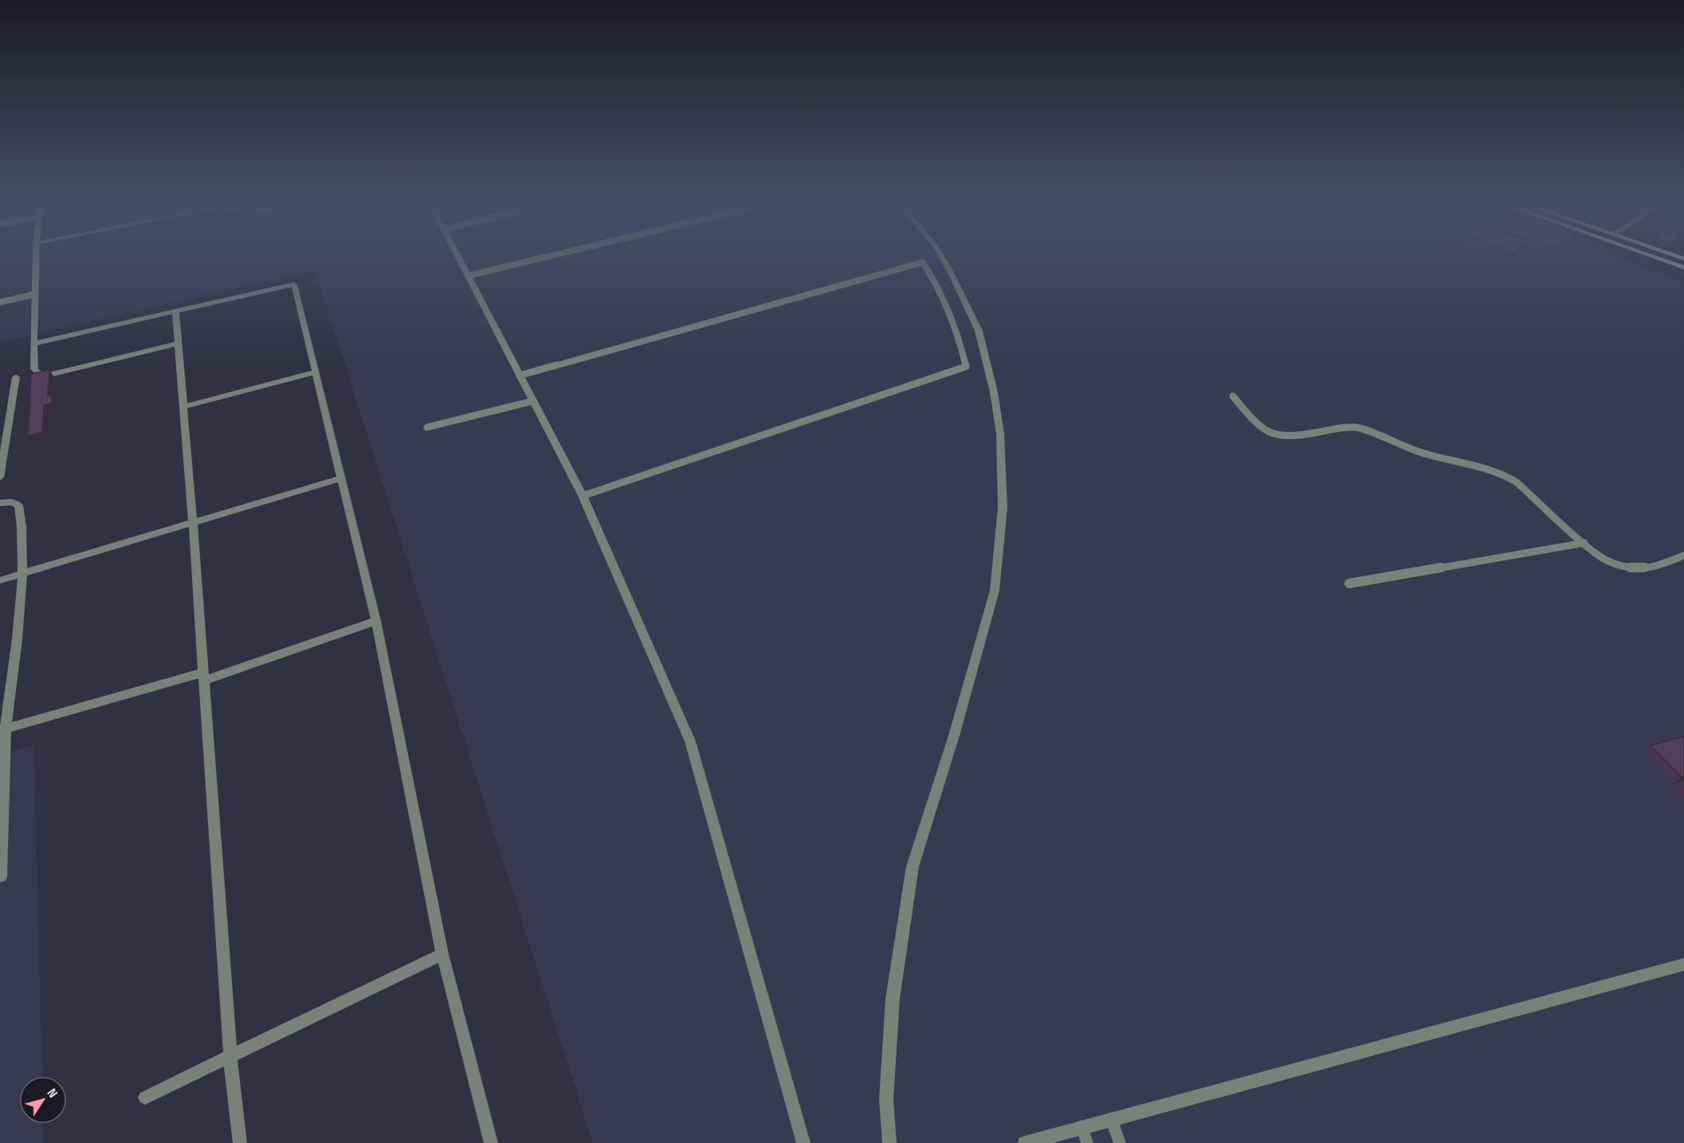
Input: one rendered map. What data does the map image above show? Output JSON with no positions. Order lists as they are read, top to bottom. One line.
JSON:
{"north":"top right"}
